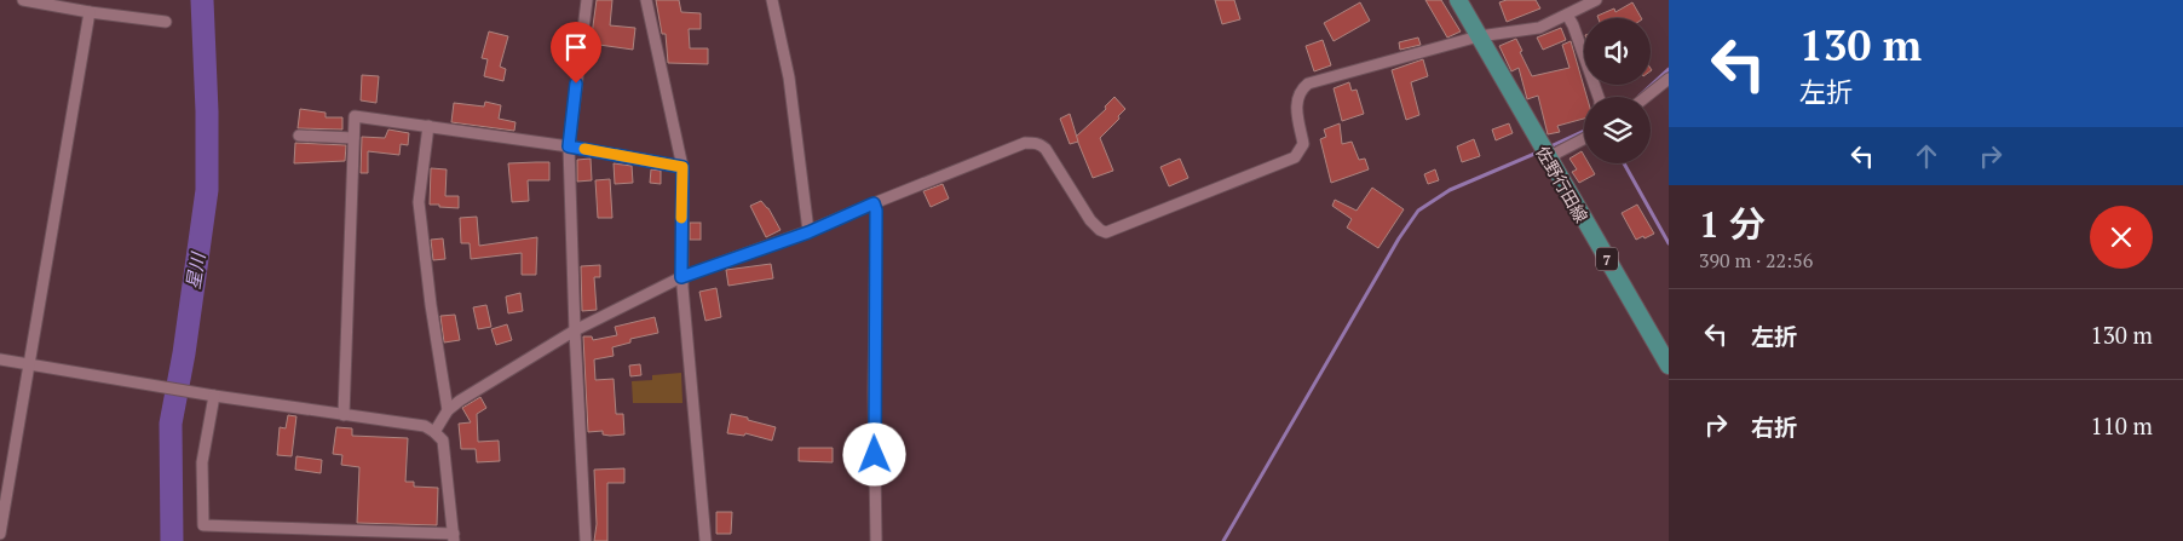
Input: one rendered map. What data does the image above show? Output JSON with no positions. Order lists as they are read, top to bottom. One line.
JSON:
{"streets":{"main road":["佐野行田線","7"]},"water":["星川"],"page":{"turn":["130 m","左折"],"heading":["1 分","390 m · 22:56"],"list":[{"name":"左折","value":"130 m"},{"name":"右折","value":"110 m"}]}}
